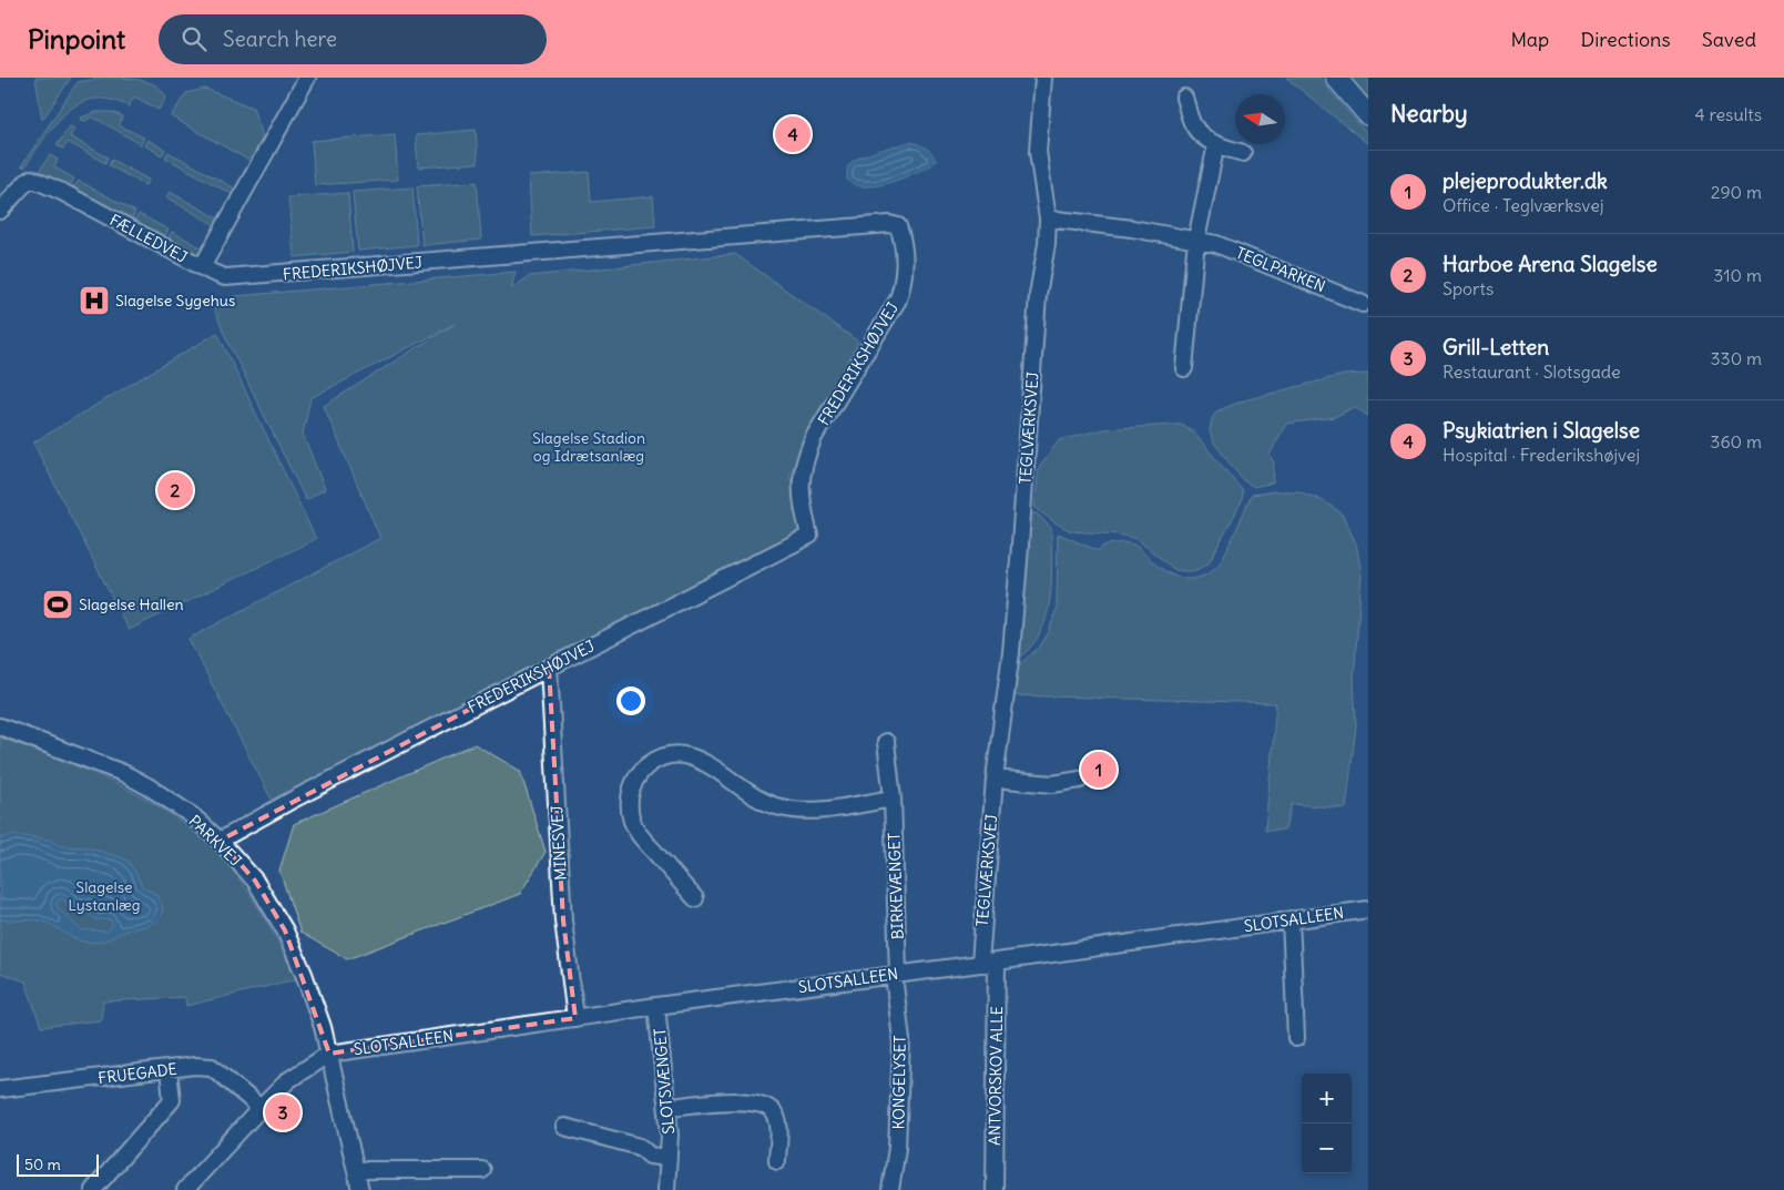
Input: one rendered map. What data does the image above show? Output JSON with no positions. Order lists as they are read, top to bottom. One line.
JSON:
{"streets":{"street":["FÆLLEDVEJ","FREDERIKSHØJVEJ","TEGLPARKEN","TEGLVÆRKSVEJ","PARKVEJ","MINESVEJ","BIRKEVÆNGET","SLOTSALLEEN","FRUEGADE","ANTVORSKOV ALLE","SLOTSVÆNGET","KONGELYSET"]},"crossings":[["FÆLLEDVEJ","FREDERIKSHØJVEJ"],["FREDERIKSHØJVEJ","PARKVEJ"],["FREDERIKSHØJVEJ","MINESVEJ"],["TEGLPARKEN","TEGLVÆRKSVEJ"],["TEGLVÆRKSVEJ","SLOTSALLEEN"],["PARKVEJ","SLOTSALLEEN"],["MINESVEJ","SLOTSALLEEN"],["BIRKEVÆNGET","SLOTSALLEEN"],["BIRKEVÆNGET","KONGELYSET"],["SLOTSALLEEN","ANTVORSKOV ALLE"],["SLOTSALLEEN","SLOTSVÆNGET"],["SLOTSALLEEN","KONGELYSET"]],"parks":["Slagelse Stadion og Idrætsanlæg","Slagelse Lystanlæg"],"places":{"hospital":["Slagelse Sygehus"],"sports":["Slagelse Hallen"]},"scale_bar":"50 m","north":"left","page":{"header":"Pinpoint","search":"Search here","nav":["Map","Directions","Saved"],"heading":["Nearby","4 results"],"pins":["4","2","1","3"],"list":[{"mark":"1","name":"plejeprodukter.dk","note":"Office · Teglværksvej","value":"290 m"},{"mark":"2","name":"Harboe Arena Slagelse","note":"Sports","value":"310 m"},{"mark":"3","name":"Grill-Letten","note":"Restaurant · Slotsgade","value":"330 m"},{"mark":"4","name":"Psykiatrien i Slagelse","note":"Hospital · Frederikshøjvej","value":"360 m"}],"map_buttons":["+","−"],"scale":"50 m"}}
